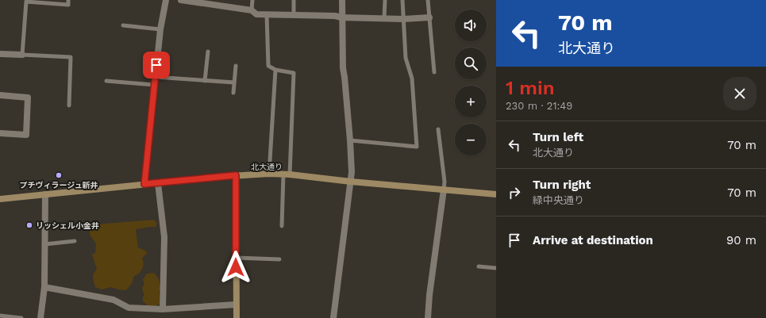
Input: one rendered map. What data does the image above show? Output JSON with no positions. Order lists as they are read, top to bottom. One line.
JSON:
{"streets":{"street":["北大通り"]},"places":["プチヴィラージュ新井","リッシェル小金井"],"page":{"turn":["70 m","北大通り"],"map_buttons":["+","−"],"heading":["1 min","230 m · 21:49"],"list":[{"name":"Turn left","note":"北大通り","value":"70 m"},{"name":"Turn right","note":"緑中央通り","value":"70 m"},{"name":"Arrive at destination","value":"90 m"}]}}
